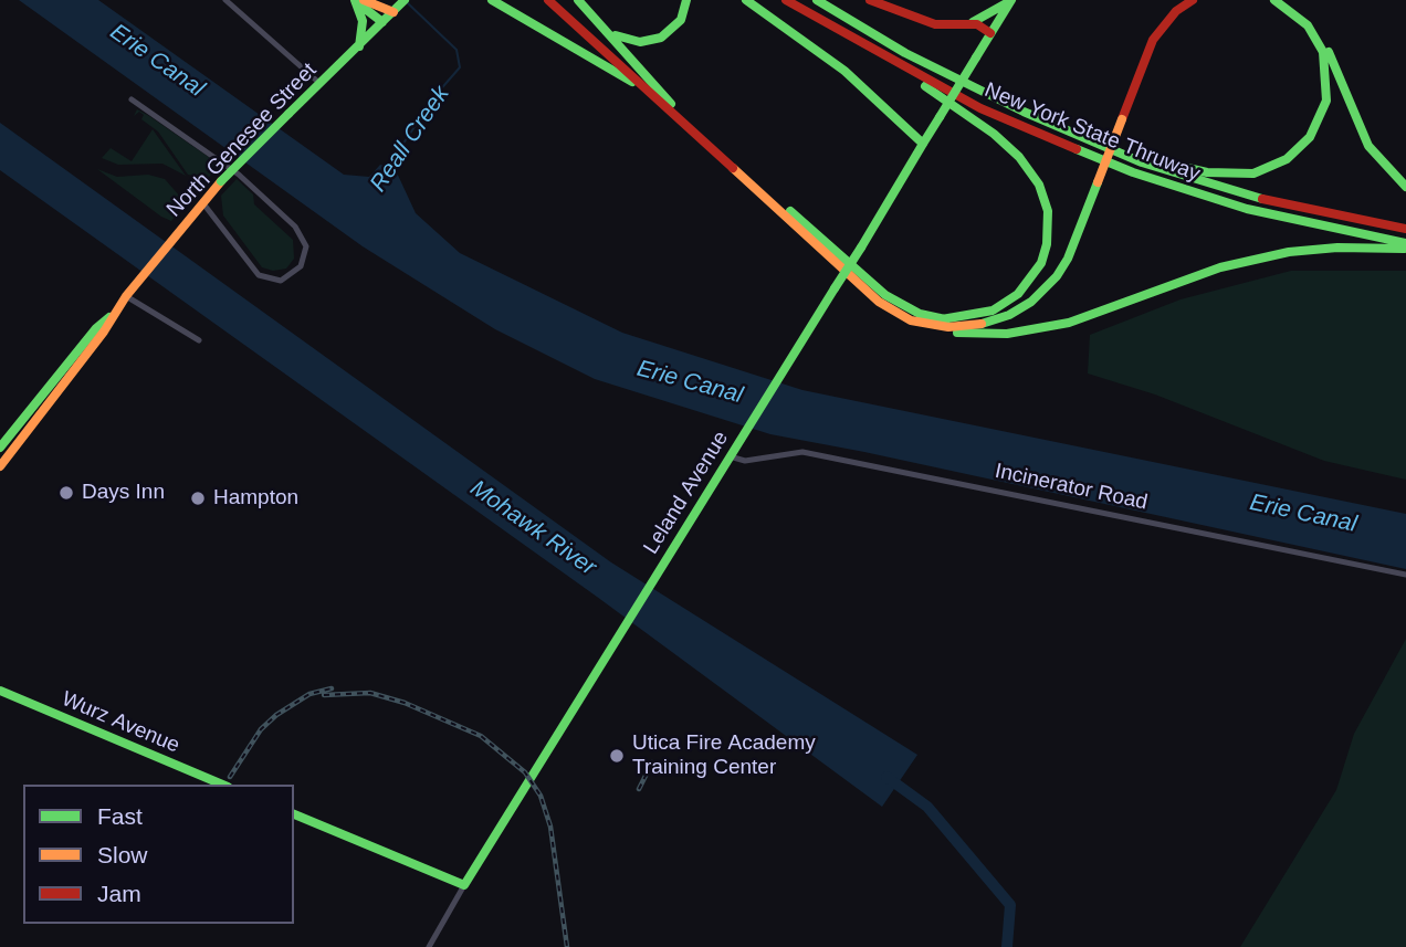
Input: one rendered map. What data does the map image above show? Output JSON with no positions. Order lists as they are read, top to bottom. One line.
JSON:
{"streets":{"main road":["New York State Thruway","North Genesee Street","Leland Avenue","Wurz Avenue"],"street":["Incinerator Road"]},"crossings":[["Incinerator Road","Leland Avenue"]],"water":["Erie Canal","Reall Creek","Mohawk River"],"places":["Days Inn","Hampton","Utica Fire Academy Training Center"],"legend":["Fast","Slow","Jam"]}
